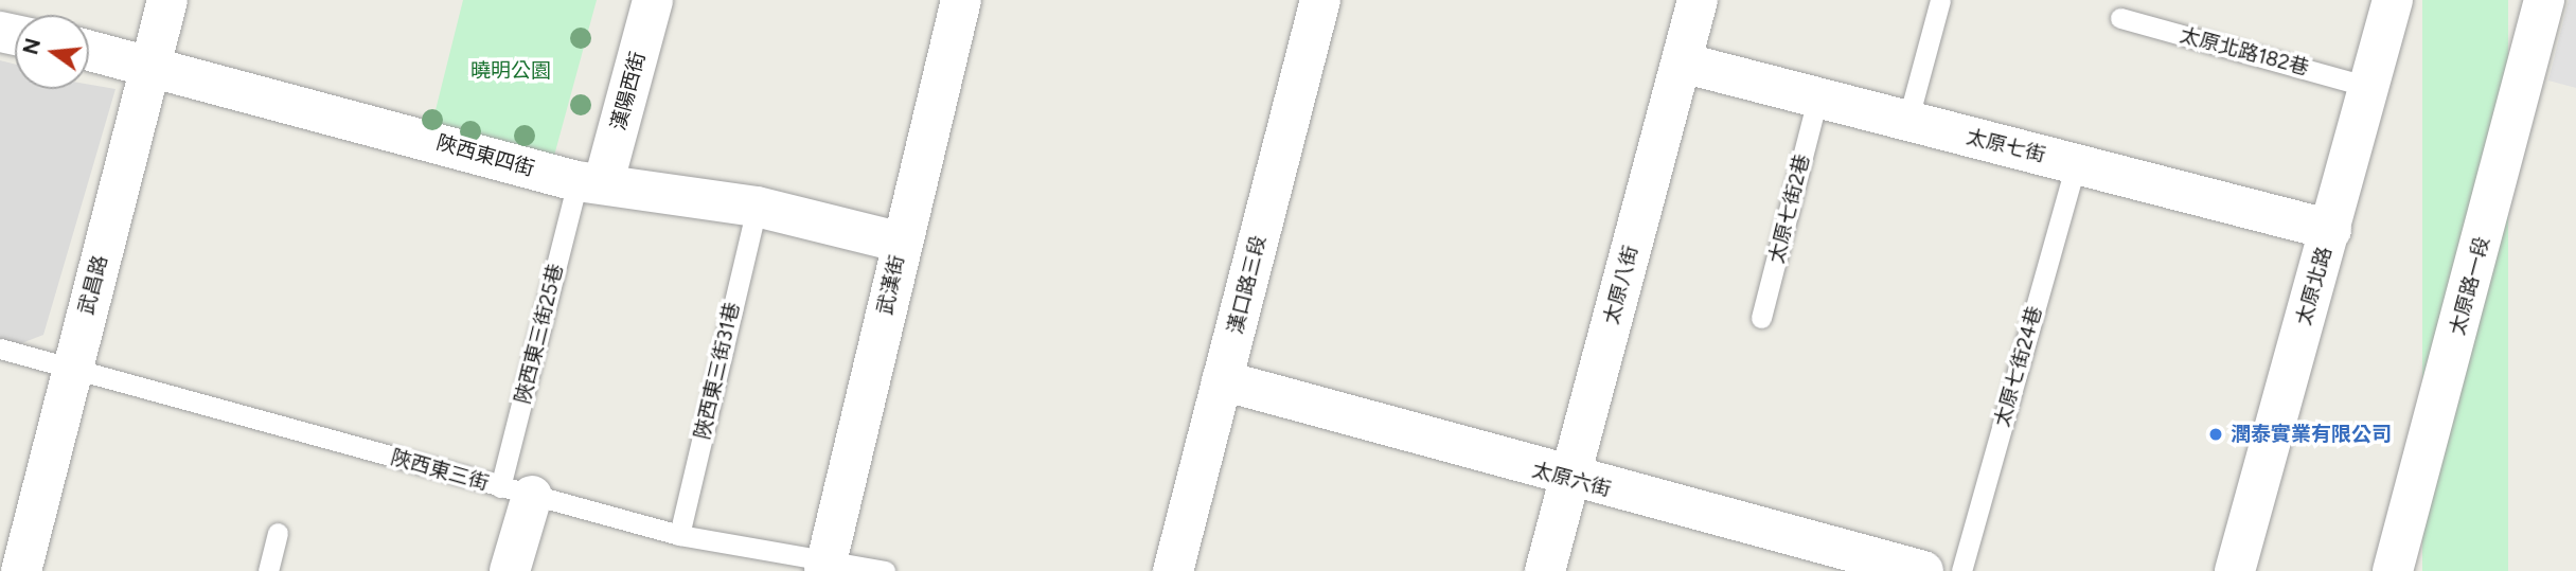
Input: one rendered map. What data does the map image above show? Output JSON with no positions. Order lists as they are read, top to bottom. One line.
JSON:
{"streets":{"street":["漢陽西街","太原七街","陜西東四街","武昌路","武漢街","漢口路三段","太原八街","太原北路","太原路一段","太原六街"],"lane":["太原北路182巷","太原七街2巷","陜西東三街25巷","太原七街24巷","陜西東三街31巷","陜西東三街"]},"crossings":[["太原北路182巷","太原北路"],["漢陽西街","陜西東四街"],["漢陽西街","陜西東三街25巷"],["太原七街","太原七街2巷"],["太原七街","太原八街"],["太原七街","太原北路"],["太原七街","太原七街24巷"],["陜西東四街","武昌路"],["陜西東四街","武漢街"],["陜西東四街","陜西東三街25巷"],["陜西東四街","陜西東三街31巷"],["武昌路","陜西東三街"],["武漢街","陜西東三街"],["漢口路三段","太原六街"],["太原八街","太原六街"],["陜西東三街25巷","陜西東三街"],["陜西東三街31巷","陜西東三街"]],"parks":["曉明公園"],"places":["潤泰實業有限公司"],"north":"left"}
